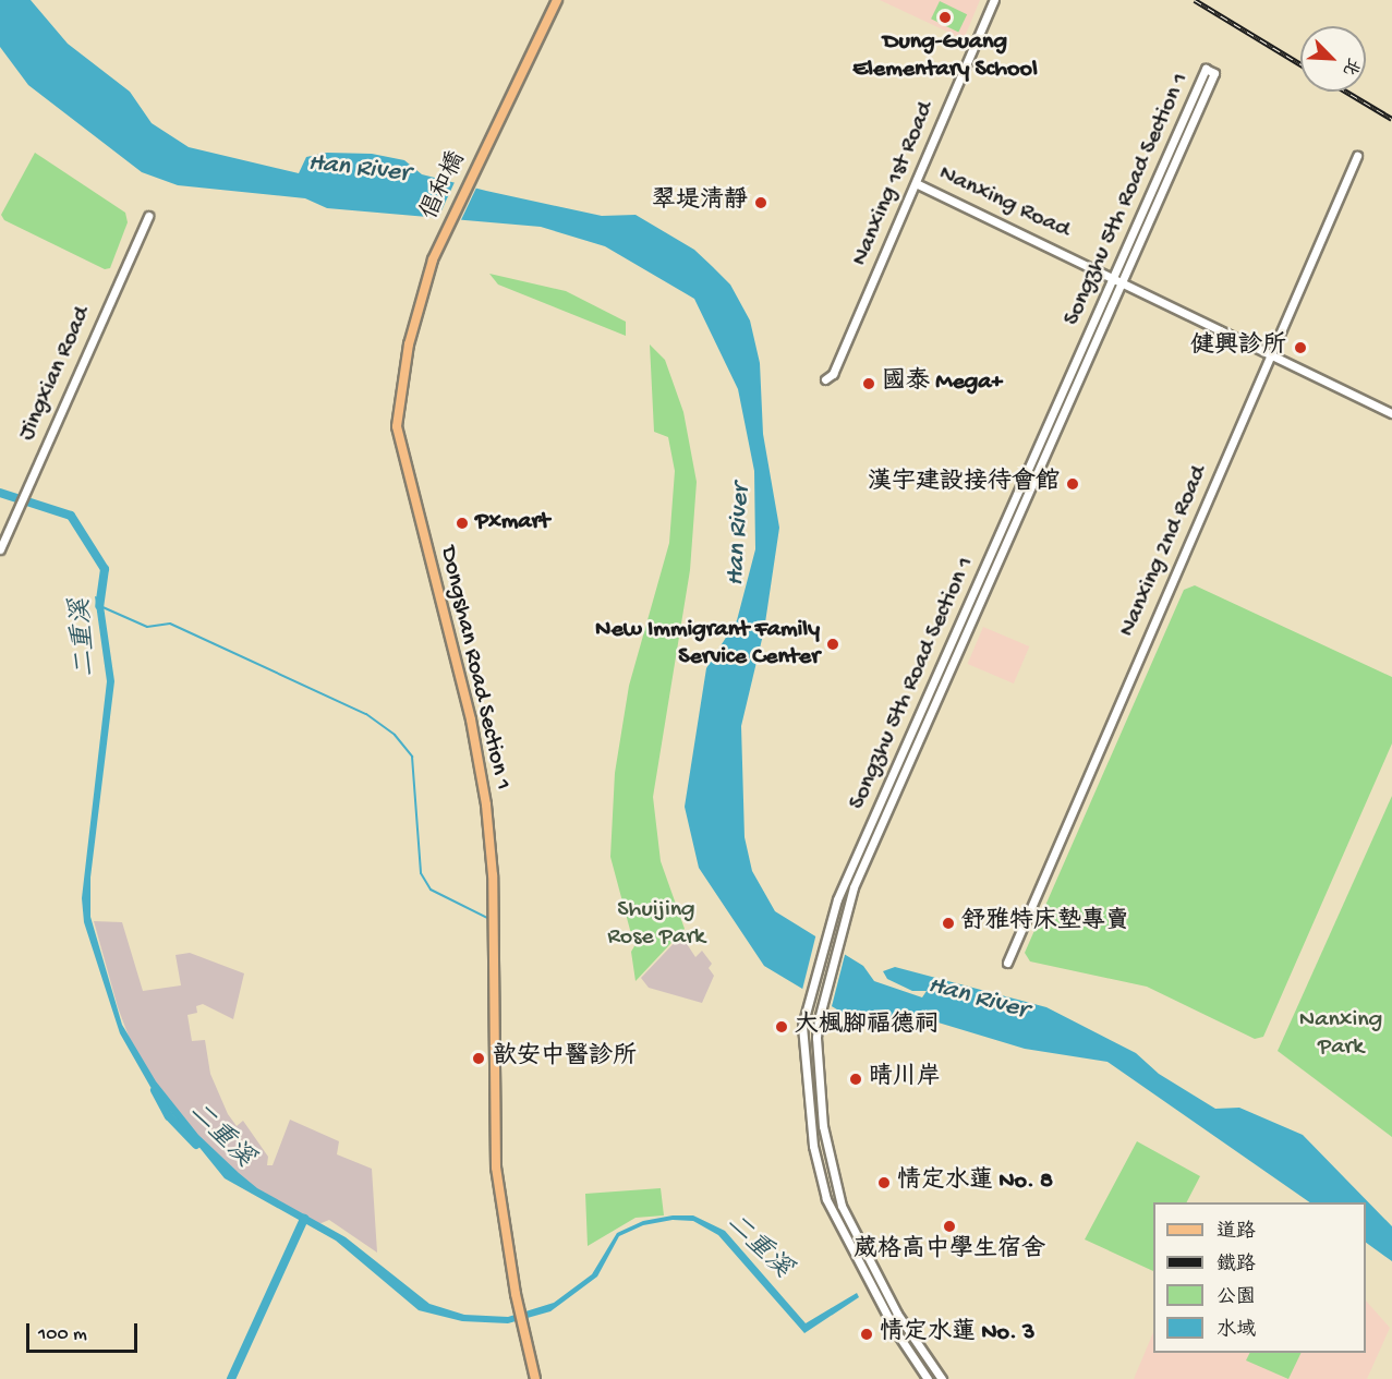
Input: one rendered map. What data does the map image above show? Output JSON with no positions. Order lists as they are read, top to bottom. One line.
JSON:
{"streets":{"main road":["倡和橋","Dongshan Road Section 1"],"street":["Nanxing 1st Road","Songzhu 5th Road Section 1","Nanxing Road","Jingxian Road","Nanxing 2nd Road"]},"crossings":[["Nanxing 1st Road","Nanxing Road"],["倡和橋","Dongshan Road Section 1"],["Songzhu 5th Road Section 1","Nanxing Road"],["Nanxing Road","Nanxing 2nd Road"]],"water":["Han River","二重溪"],"parks":["Shuijing Rose Park","Nanxing Park"],"places":["Dung-Guang Elementary School","翠堤清靜","健興診所","國泰 Mega+","漢宇建設接待會館","Pxmart","New Immigrant Family Service Center","舒雅特床墊專賣","大楓腳福德祠","歆安中醫診所","晴川岸","情定水蓮 No. 8","葳格高中學生宿舍","情定水蓮 No. 3"],"legend":["道路","鐵路","公園","水域"],"scale_bar":"100 m","north":"bottom right"}
